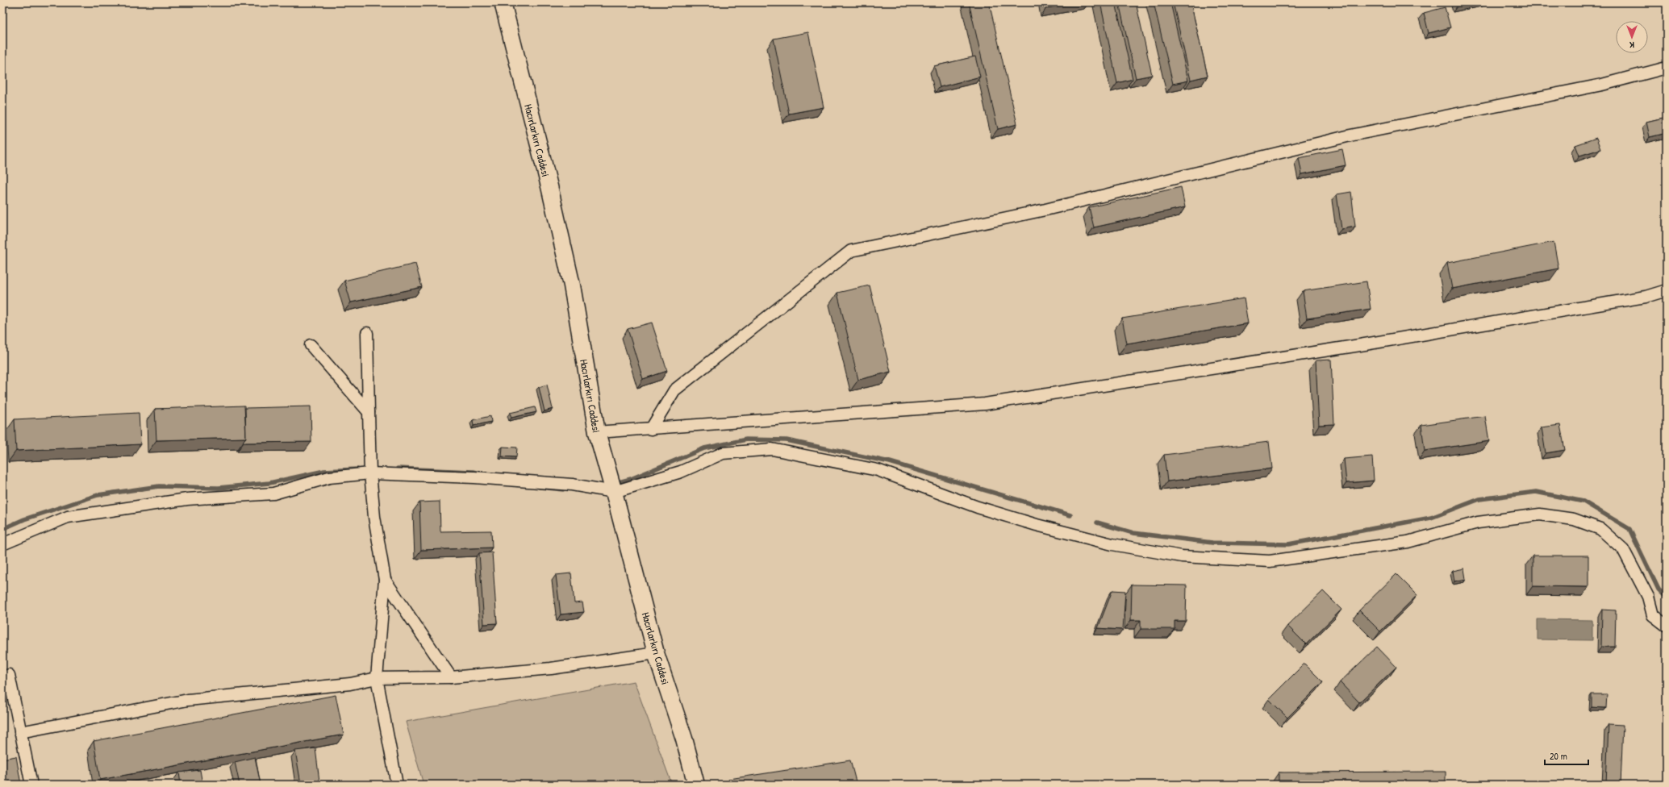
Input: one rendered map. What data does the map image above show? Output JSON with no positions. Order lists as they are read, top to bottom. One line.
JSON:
{"streets":{"street":["Hacırlarkırı Caddesi"]},"scale_bar":"20 m","north":"bottom"}
